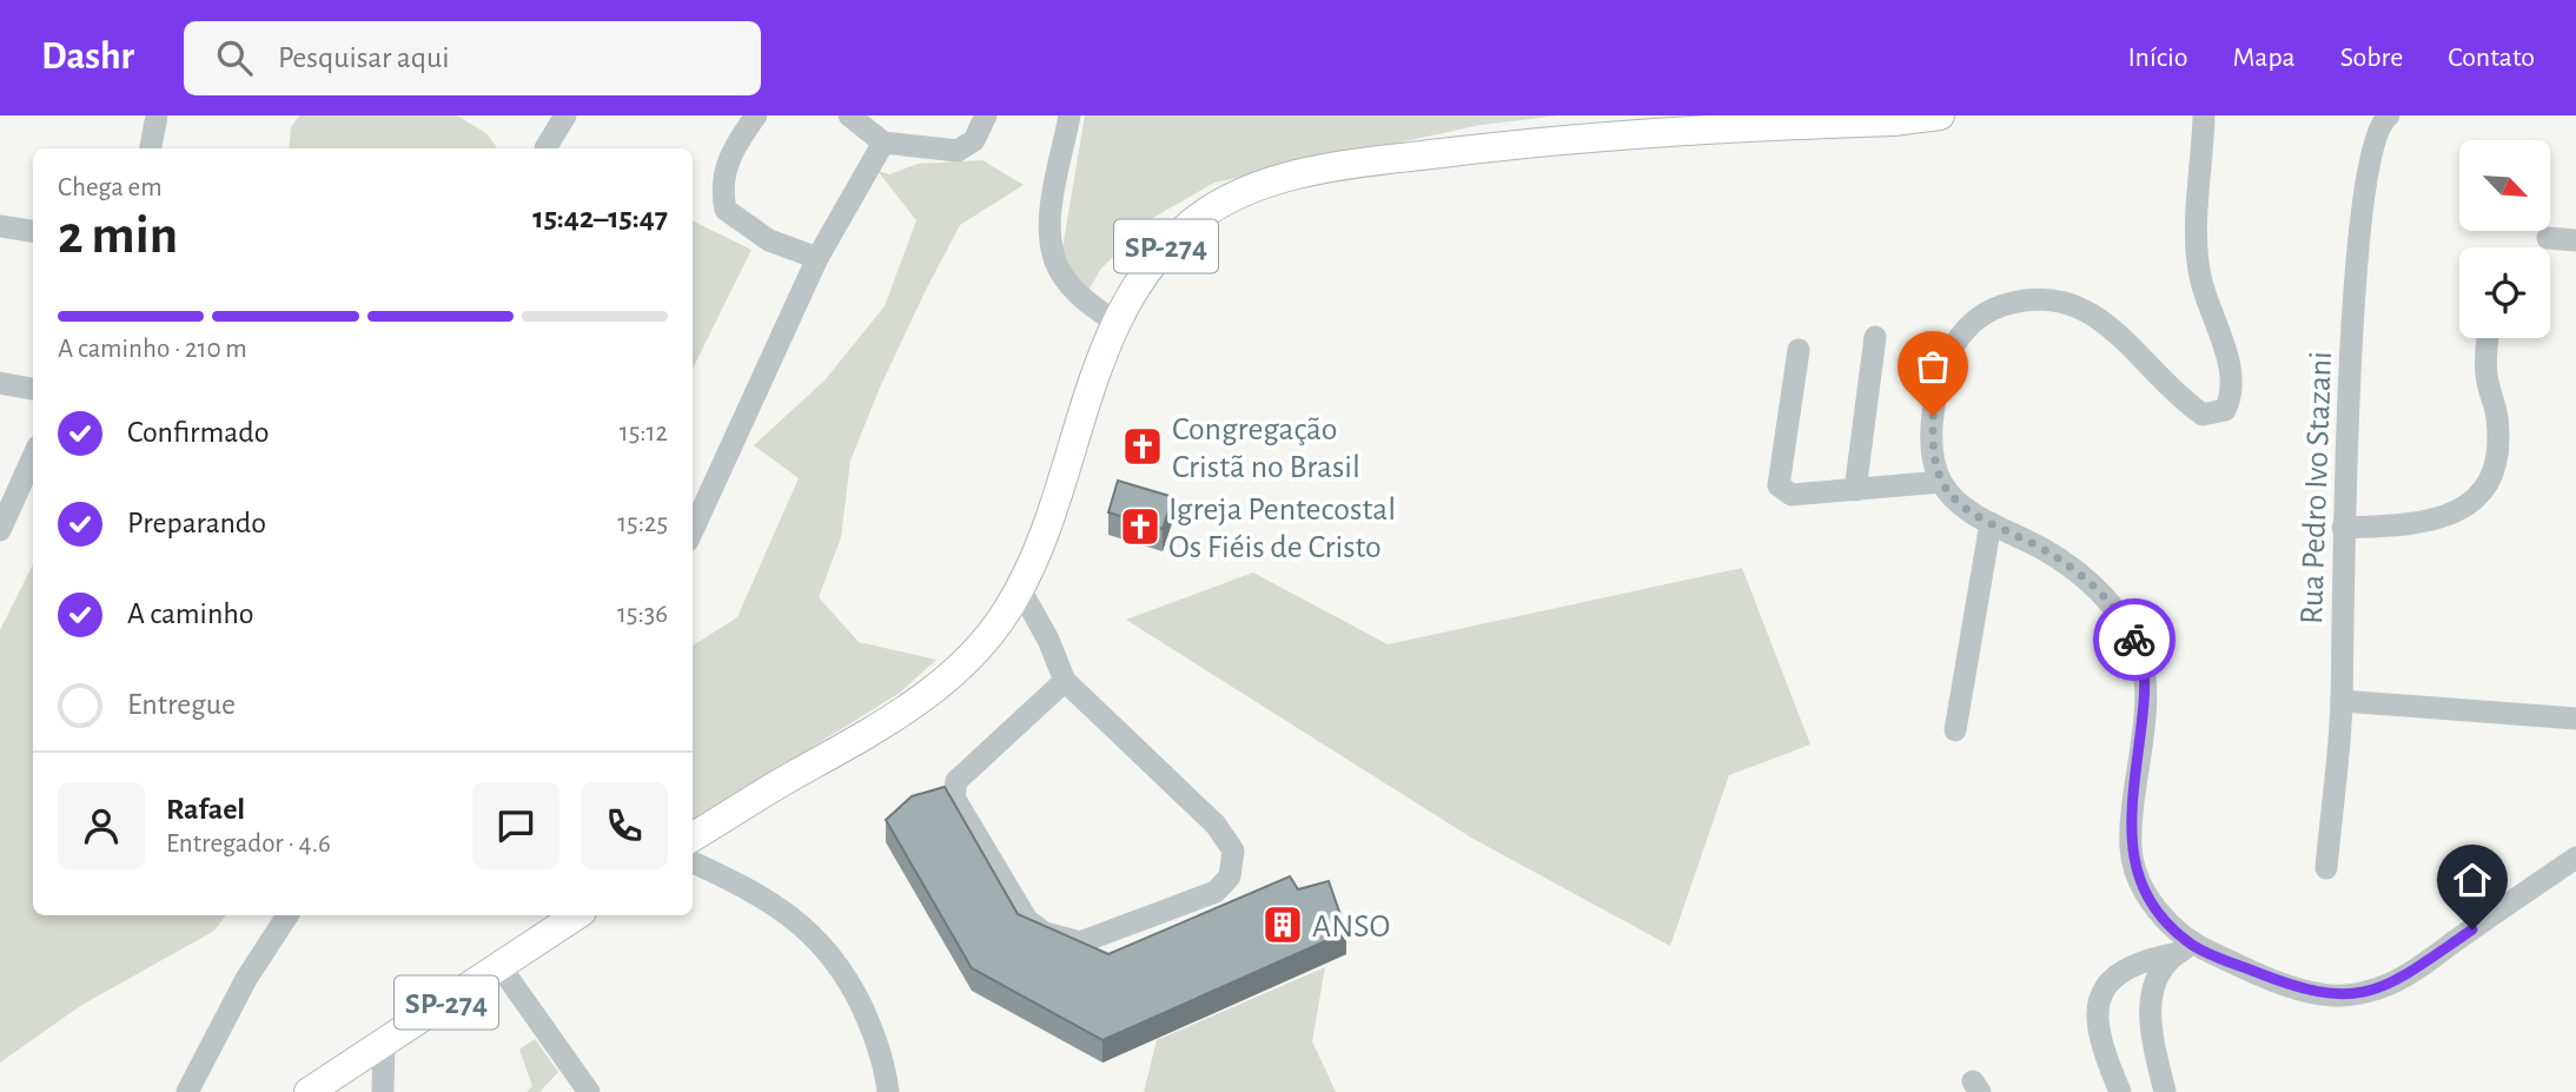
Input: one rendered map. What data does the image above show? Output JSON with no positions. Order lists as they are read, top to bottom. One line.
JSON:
{"streets":{"main road":["SP-274"],"street":["Rua Pedro Ivo Stazani"]},"places":{"church":["Congregação Cristã no Brasil","Igreja Pentecostal Os Fiéis de Cristo"],"building":["ANSO"]},"north":"bottom right","page":{"header":"Dashr","search":"Pesquisar aqui","nav":["Início","Mapa","Sobre","Contato"],"heading":["2 min","Chega em","15:42–15:47"],"panel":["Rafael","Entregador · 4.6"],"bar":"A caminho · 210 m","list":[["Confirmado","15:12"],["Preparando","15:25"],["A caminho","15:36"],"Entregue"]}}
